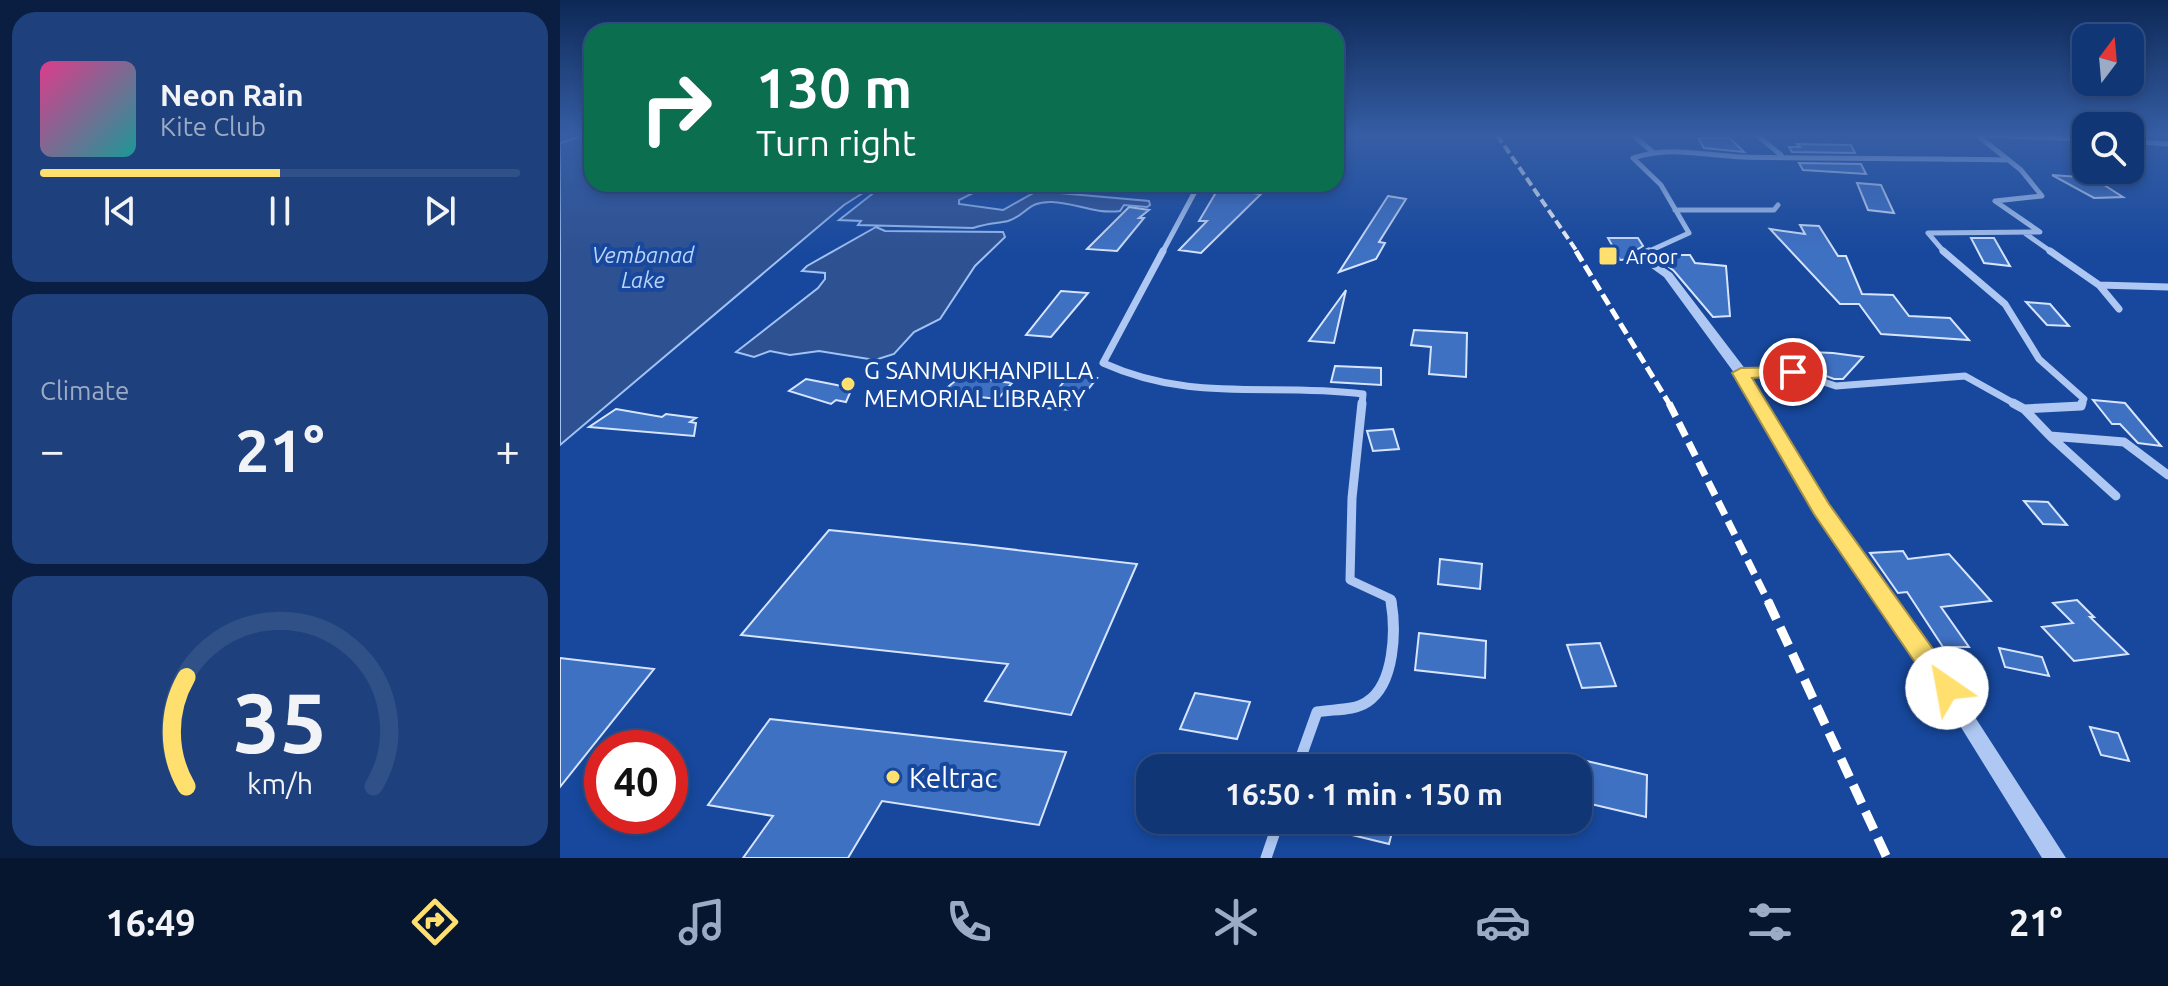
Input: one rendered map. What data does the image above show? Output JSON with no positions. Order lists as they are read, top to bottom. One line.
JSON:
{"water":["Vembanad Lake"],"places":{"transit":["Aroor"],"other":["G SANMUKHANPILLA MEMORIAL LIBRARY","Keltrac"]},"north":"top","page":{"turn":["130 m","Turn right"],"song":["Neon Rain","Kite Club"],"tile":"Climate","heat":["−","21°","+"],"limit":"40","trip":"16:50 · 1 min · 150 m","tabs":["16:49","21°"],"gauge":["35","km/h"]}}
